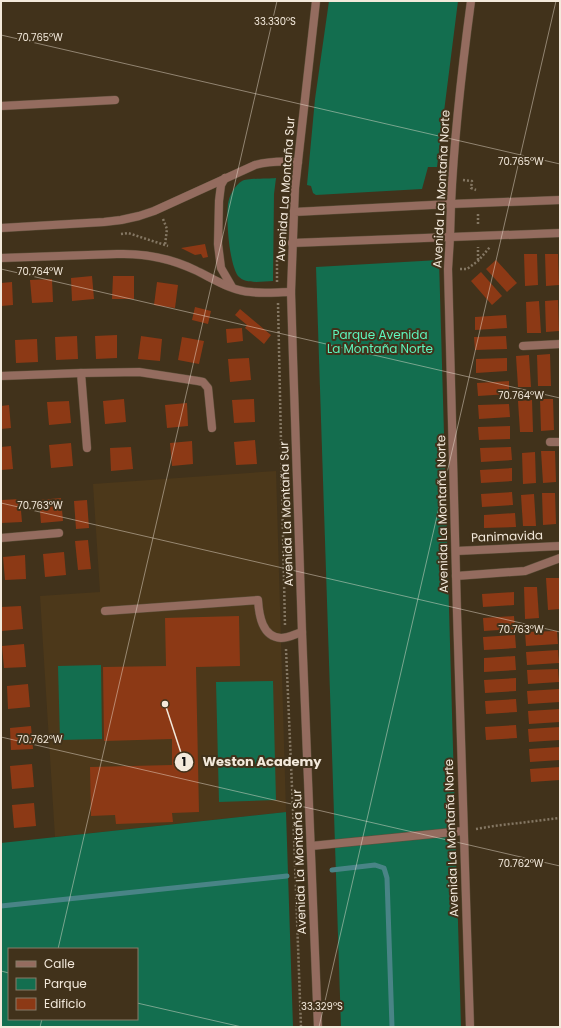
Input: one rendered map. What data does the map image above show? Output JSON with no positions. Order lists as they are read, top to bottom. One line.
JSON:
{"streets":{"street":["Avenida La Montaña Sur","Avenida La Montaña Norte","Panimavida"]},"crossings":[["Avenida La Montaña Norte","Panimavida"]],"parks":["Parque Avenida La Montaña Norte"],"places":["Weston Academy"],"legend":["Calle","Parque","Edificio"],"coordinates":["33.330°S","70.765°W","70.764°W","70.763°W","70.762°W","33.329°S"]}
